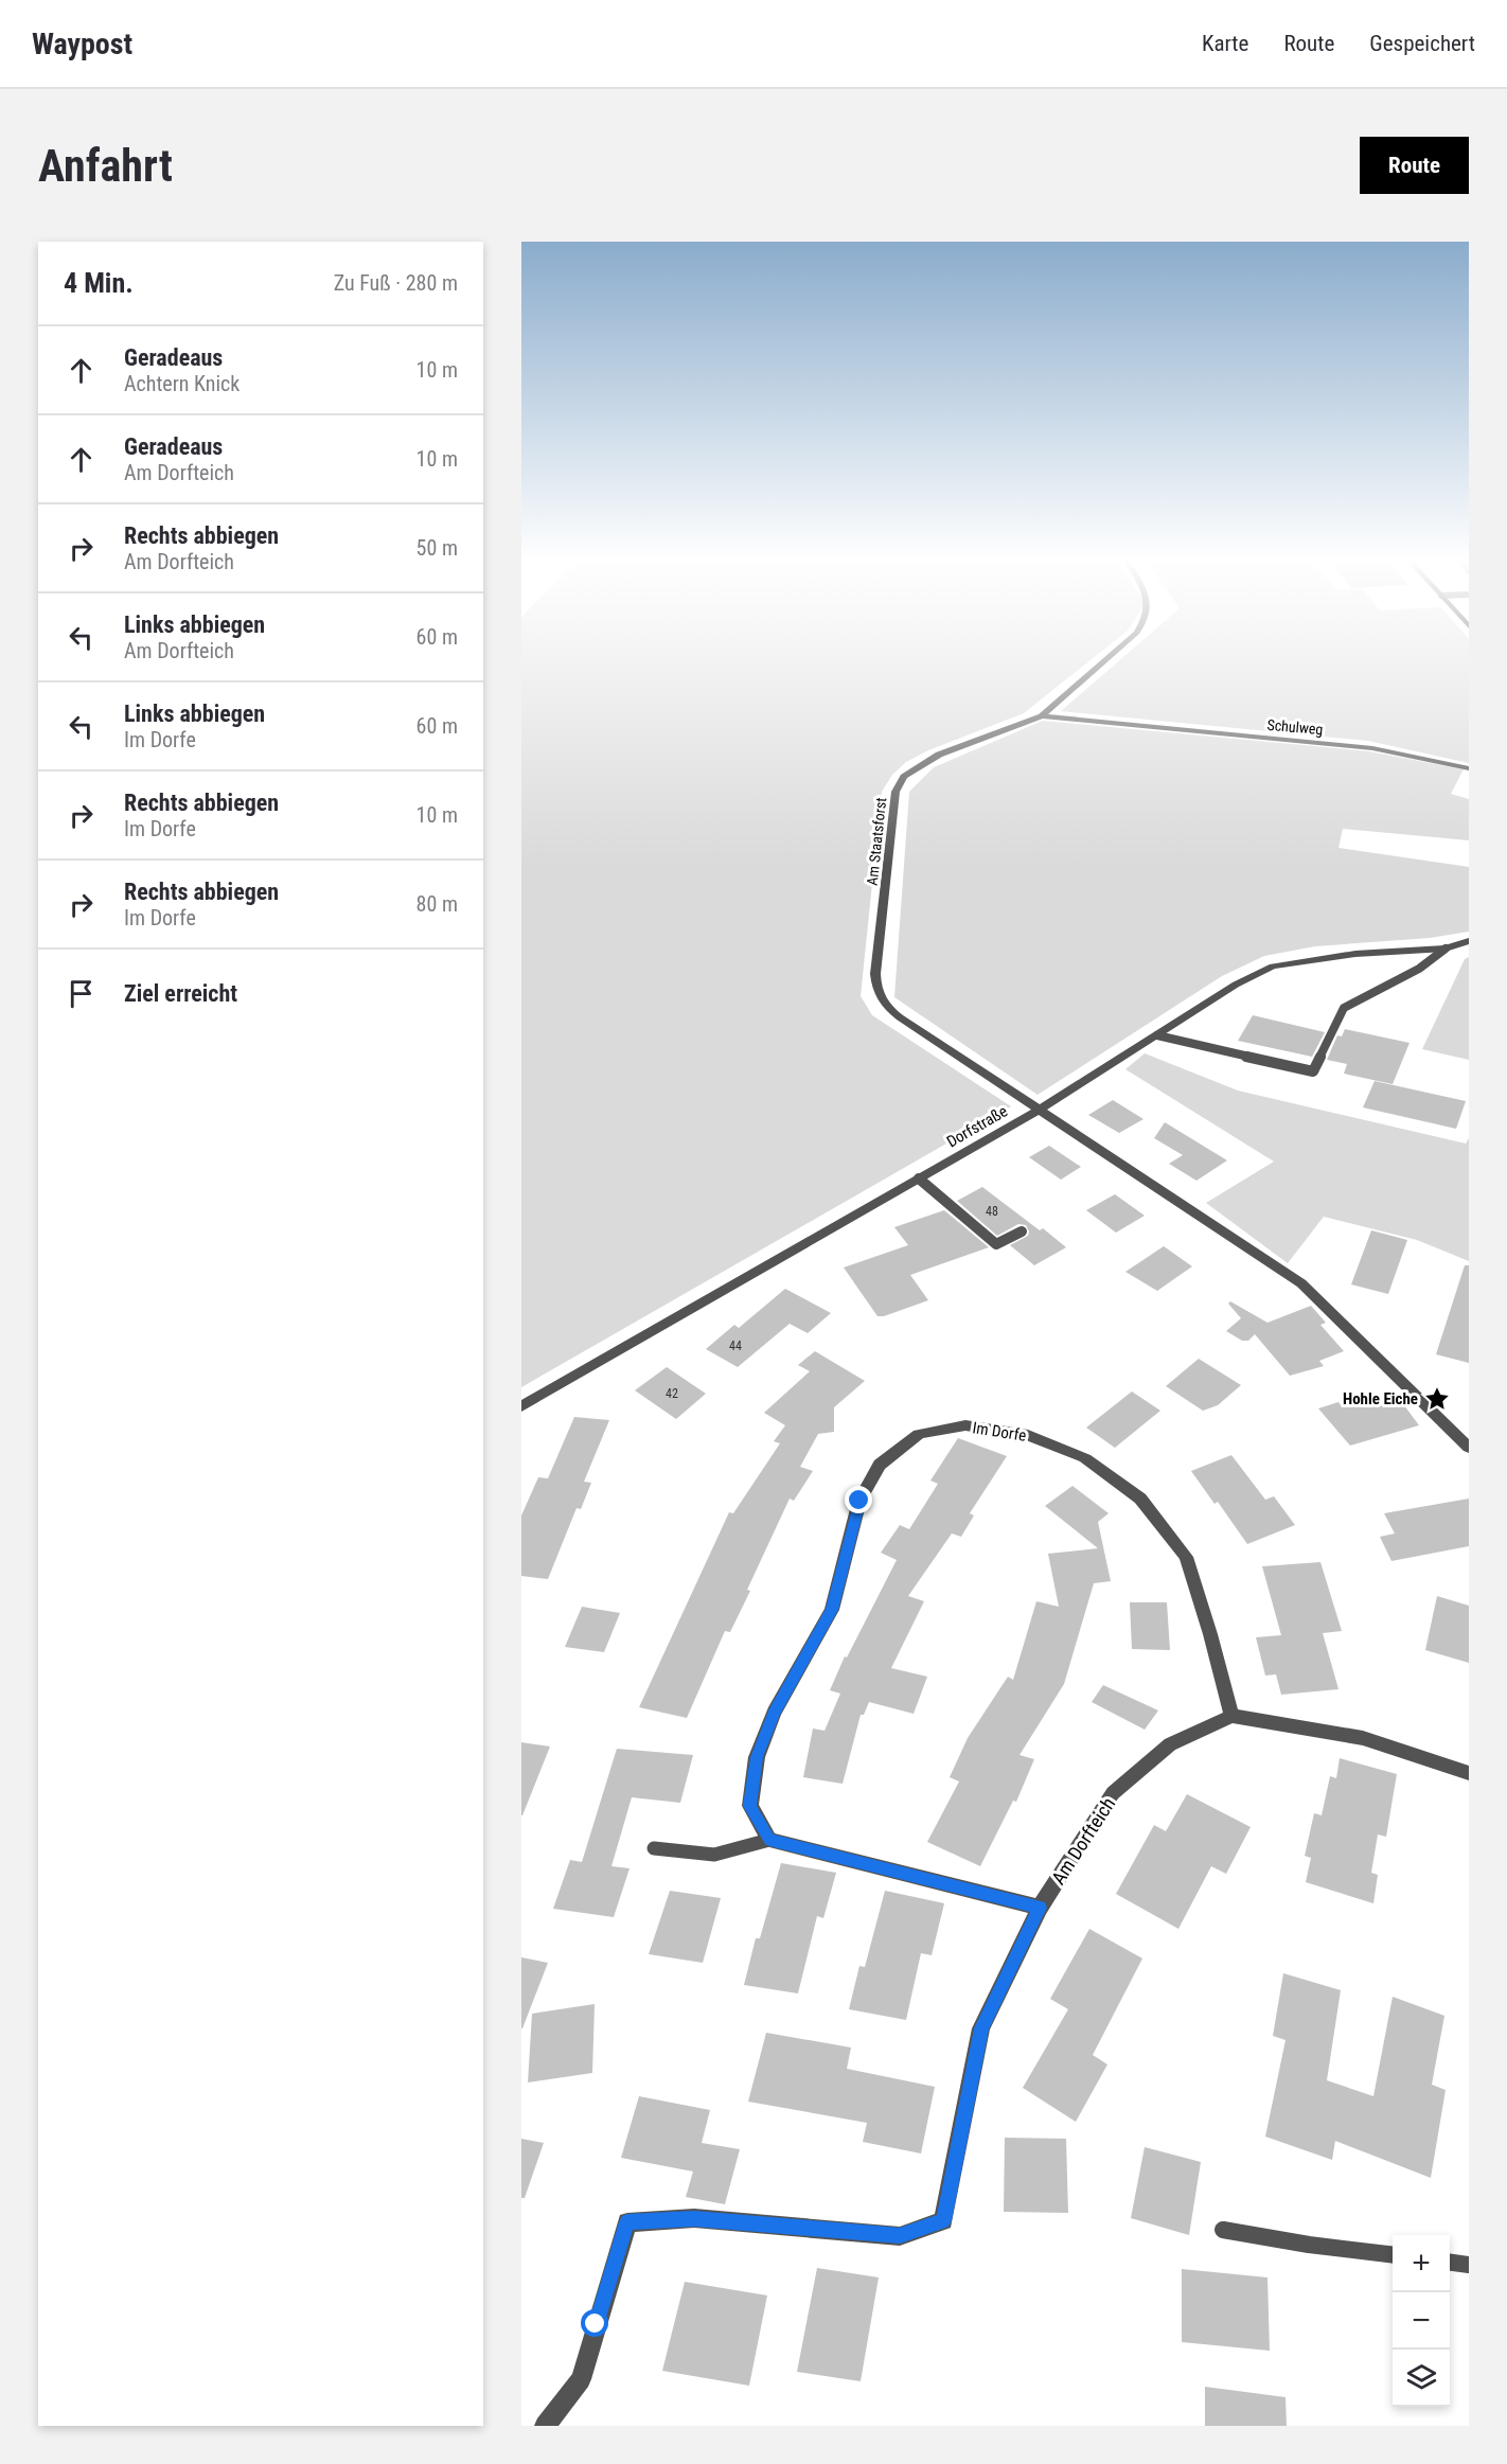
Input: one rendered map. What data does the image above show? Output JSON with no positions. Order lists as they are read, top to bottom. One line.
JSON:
{"streets":{"street":["Schulweg","Am Staatsforst","Dorfstraße","Im Dorfe","Am Dorfteich"]},"crossings":[["Schulweg","Am Staatsforst"],["Am Staatsforst","Dorfstraße"],["Im Dorfe","Am Dorfteich"]],"places":{"place":["Hohle Eiche"]},"house_numbers":["48","44","42"],"page":{"header":"Waypost","nav":["Karte","Route","Gespeichert"],"buttons":"Route","title":"Anfahrt","heading":["4 Min.","Zu Fuß · 280 m"],"list":[["Geradeaus","Achtern Knick","10 m"],["Geradeaus","Am Dorfteich","10 m"],["Rechts abbiegen","Am Dorfteich","50 m"],["Links abbiegen","Am Dorfteich","60 m"],["Links abbiegen","Im Dorfe","60 m"],["Rechts abbiegen","Im Dorfe","10 m"],["Rechts abbiegen","Im Dorfe","80 m"],"Ziel erreicht"],"map_buttons":["+","−"]}}
